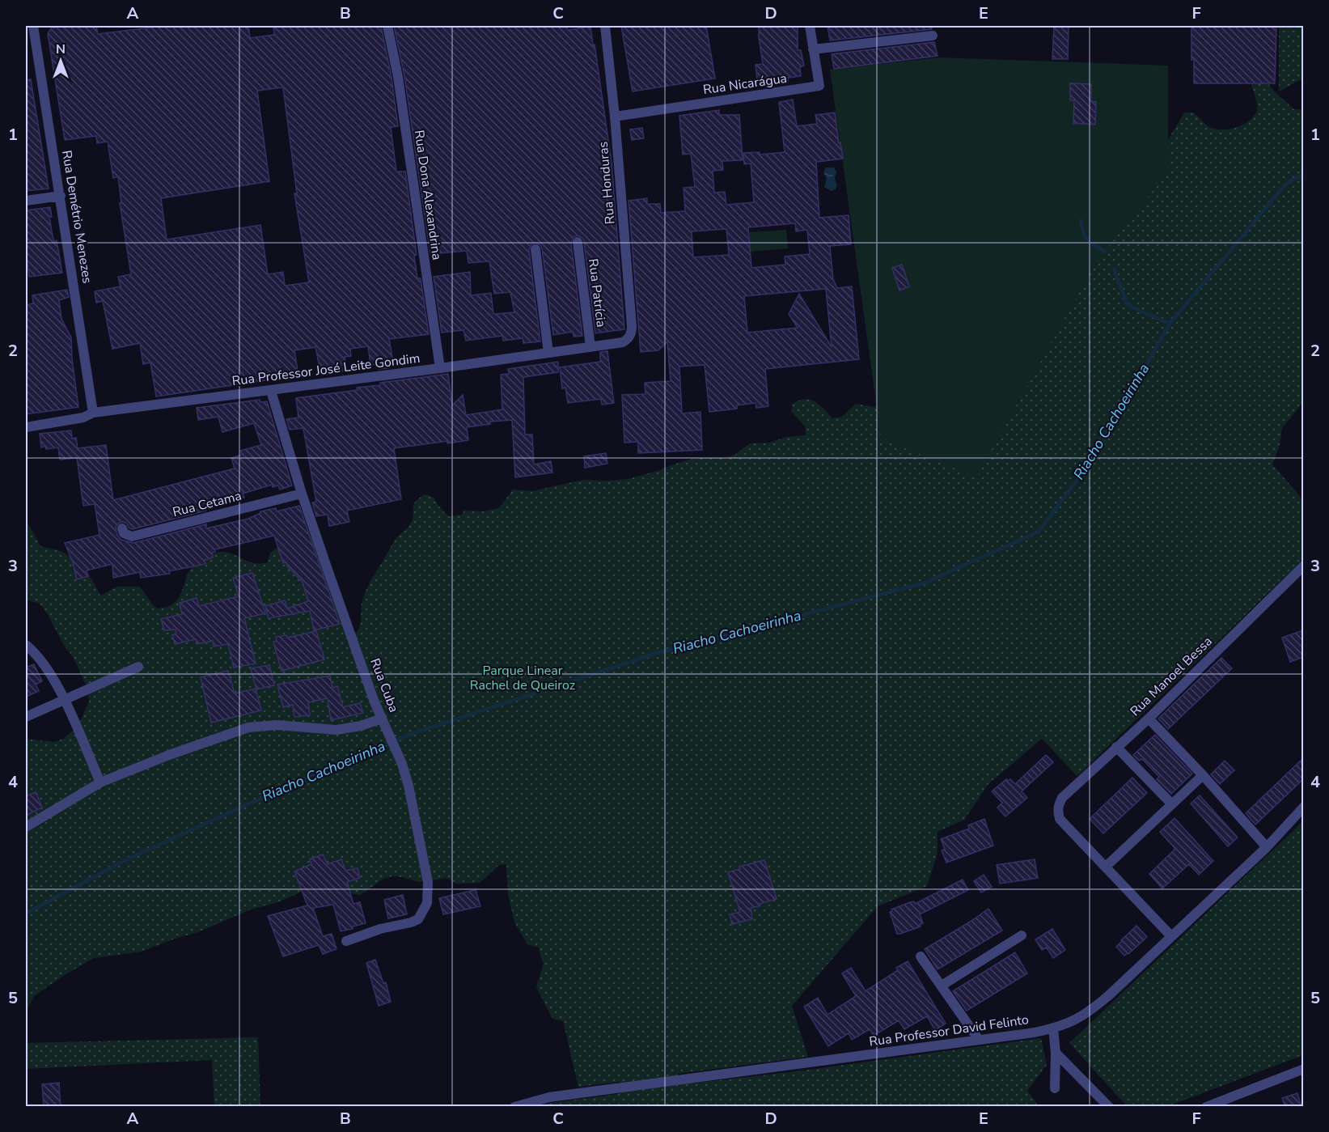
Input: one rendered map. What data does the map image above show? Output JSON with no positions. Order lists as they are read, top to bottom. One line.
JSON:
{"streets":{"street":["Rua Nicarágua","Rua Honduras","Rua Dona Alexandrina","Rua Demétrio Menezes","Rua Patrícia","Rua Professor José Leite Gondim","Rua Cetama","Rua Manoel Bessa","Rua Cuba","Rua Professor David Felinto"]},"crossings":[["Rua Nicarágua","Rua Honduras"],["Rua Honduras","Rua Professor José Leite Gondim"],["Rua Dona Alexandrina","Rua Professor José Leite Gondim"],["Rua Demétrio Menezes","Rua Professor José Leite Gondim"],["Rua Patrícia","Rua Professor José Leite Gondim"],["Rua Professor José Leite Gondim","Rua Cuba"],["Rua Cetama","Rua Cuba"]],"water":["Riacho Cachoeirinha"],"parks":["Parque Linear Rachel de Queiroz"],"north":"top","grid":{"columns":["A","B","C","D","E","F"],"rows":["1","2","3","4","5"]}}
